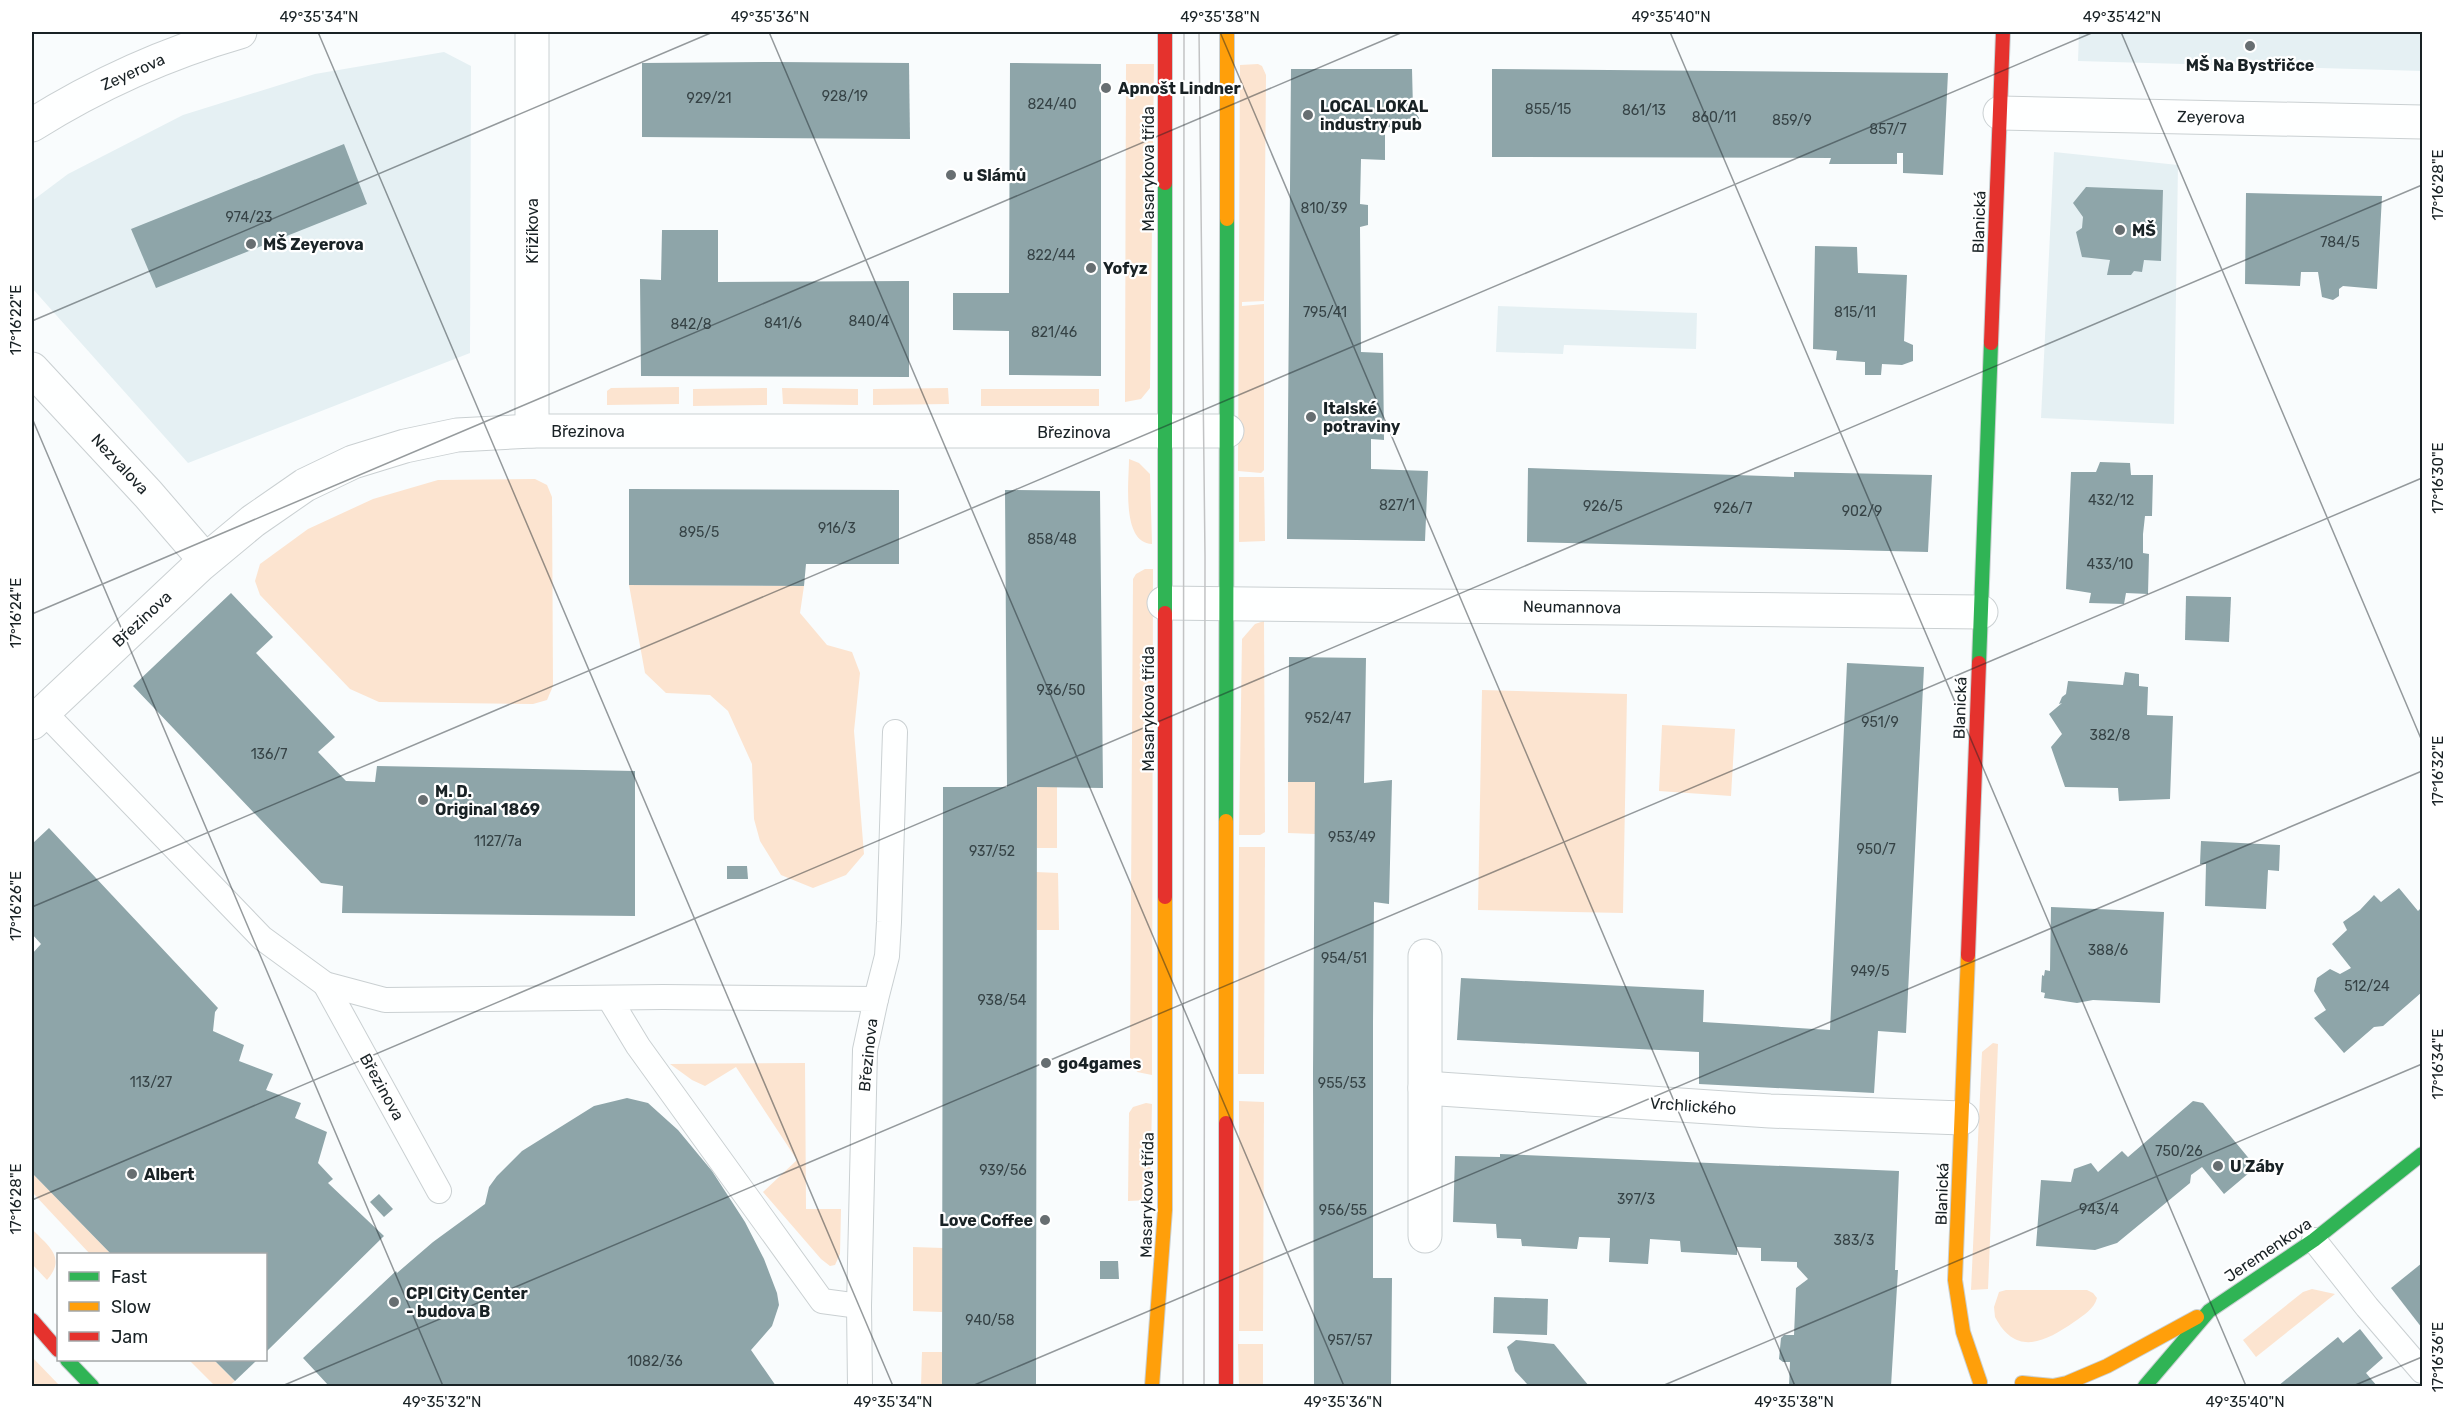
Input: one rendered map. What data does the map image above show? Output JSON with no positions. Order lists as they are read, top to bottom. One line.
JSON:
{"streets":{"street":["Zeyerova","Masarykova třída","Blanická","Křižíkova","Březinova","Nezvalova","Neumannova","Vrchlického","Jeremenkova"]},"crossings":[["Zeyerova","Blanická"],["Masarykova třída","Březinova"],["Masarykova třída","Neumannova"],["Blanická","Neumannova"],["Blanická","Vrchlického"],["Křižíkova","Březinova"],["Březinova","Nezvalova"]],"places":["MŠ Na Bystřičce","Apnošt Lindner","LOCAL LOKAL industry pub","u Slámů","MŠ","MŠ Zeyerova","Yofyz","Italské potraviny","M. D. Original 1869","go4games","U Záby","Albert","Love Coffee","CPI City Center - budova B"],"house_numbers":["928/19","929/21","824/40","855/15","861/13","860/11","859/9","857/7","810/39","974/23","784/5","822/44","795/41","815/11","840/4","841/6","842/8","821/46","432/12","827/1","926/5","926/7","902/9","916/3","895/5","858/48","433/10","936/50","952/47","951/9","382/8","136/7","953/49","1127/7a","950/7","937/52","388/6","954/51","949/5","512/24","938/54","113/27","955/53","750/26","939/56","397/3","943/4","956/55","383/3","940/58","957/57","1082/36"],"legend":["Fast","Slow","Jam"],"coordinates":["49°35'34\"N","49°35'36\"N","49°35'38\"N","49°35'40\"N","49°35'42\"N","17°16'28\"E","17°16'22\"E","17°16'30\"E","17°16'24\"E","17°16'32\"E","17°16'26\"E","17°16'34\"E","17°16'36\"E","49°35'32\"N"]}
